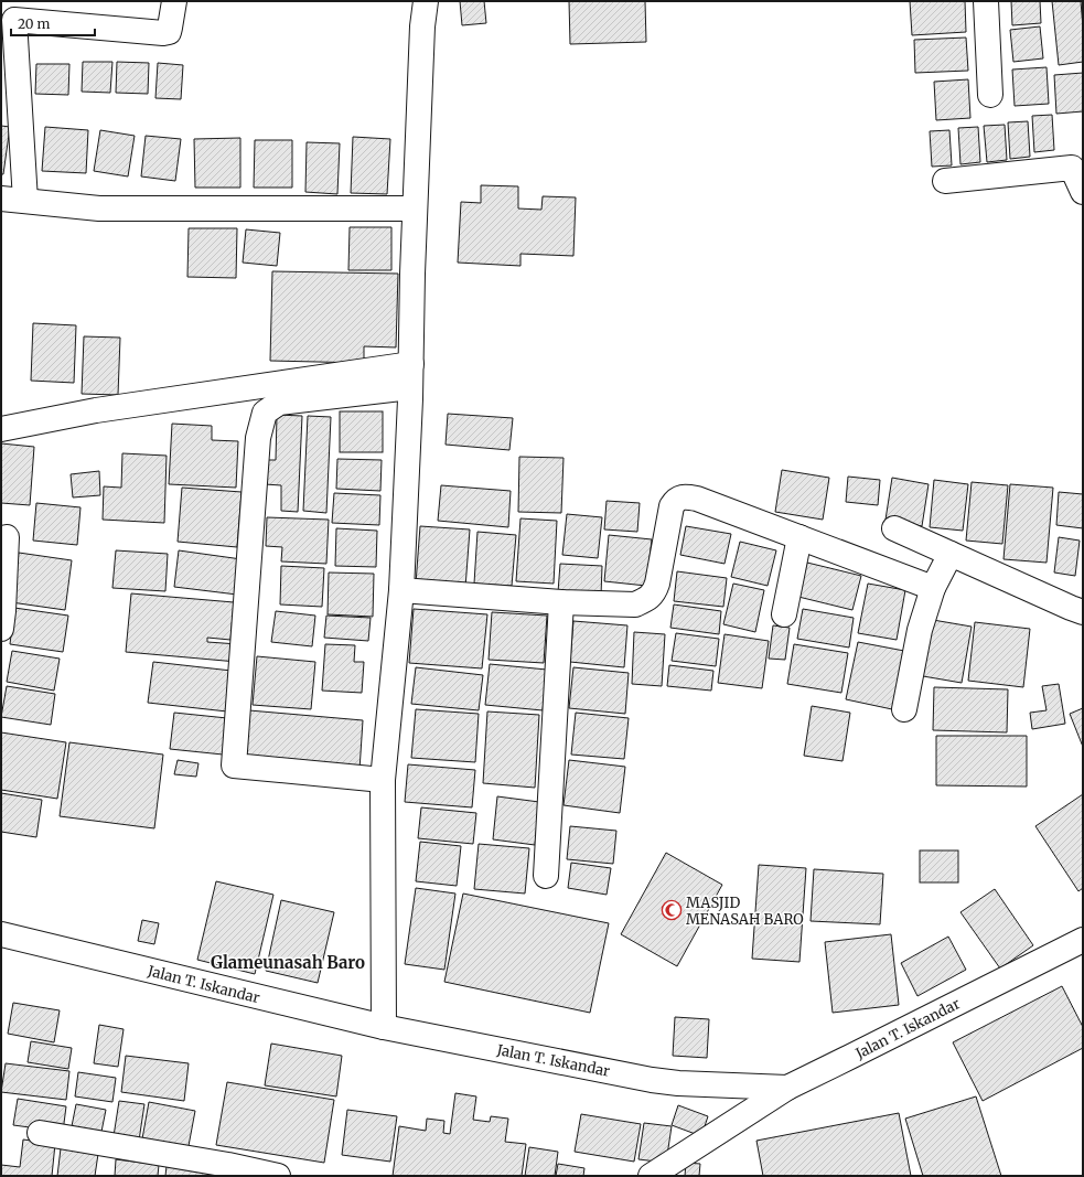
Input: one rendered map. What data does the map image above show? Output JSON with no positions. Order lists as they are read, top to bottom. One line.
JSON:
{"streets":{"street":["Jalan T. Iskandar"]},"districts":["Glameunasah Baro"],"places":{"mosque":["MASJID MENASAH BARO"]},"scale_bar":"20 m"}
